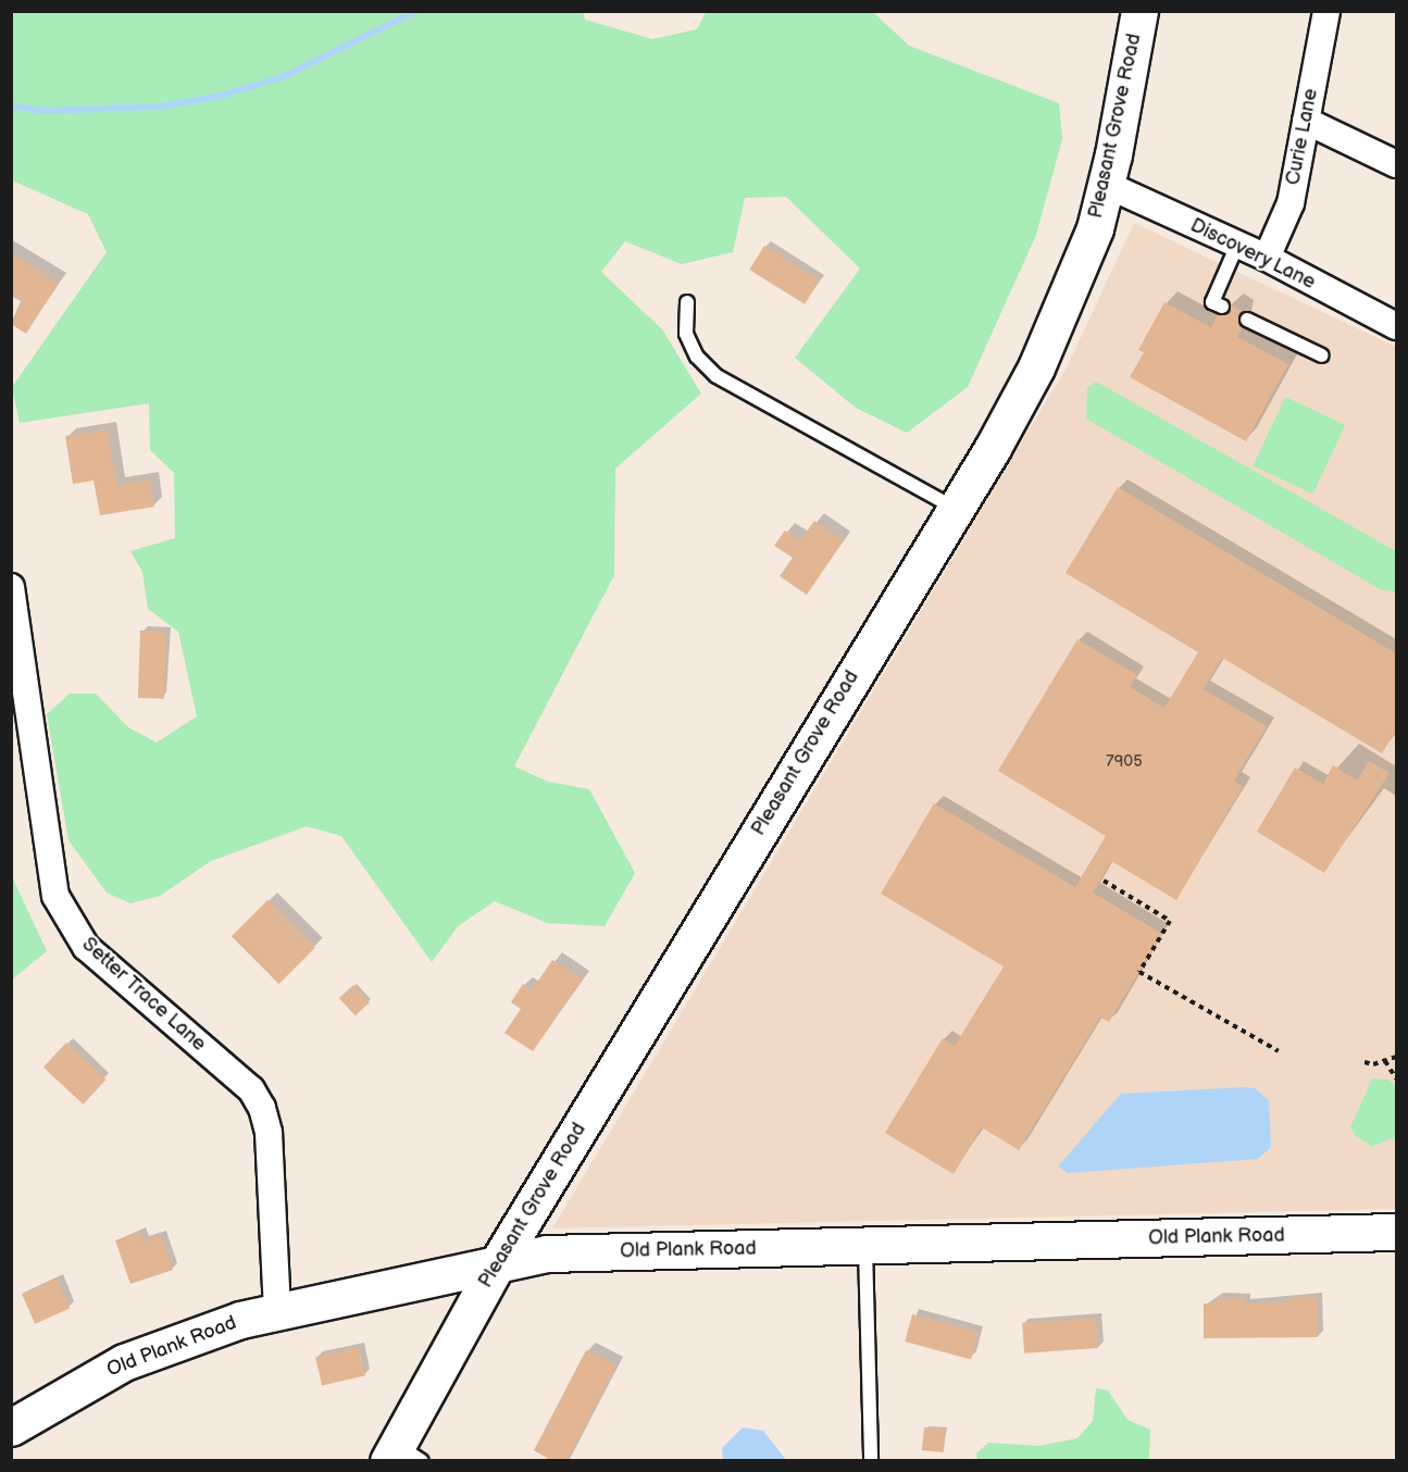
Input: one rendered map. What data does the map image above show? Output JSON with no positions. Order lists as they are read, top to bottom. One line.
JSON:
{"streets":{"street":["Pleasant Grove Road","Curie Lane","Discovery Lane","Setter Trace Lane","Old Plank Road"]},"crossings":[["Pleasant Grove Road","Discovery Lane"],["Pleasant Grove Road","Old Plank Road"],["Curie Lane","Discovery Lane"],["Setter Trace Lane","Old Plank Road"]],"house_numbers":["7905"]}
